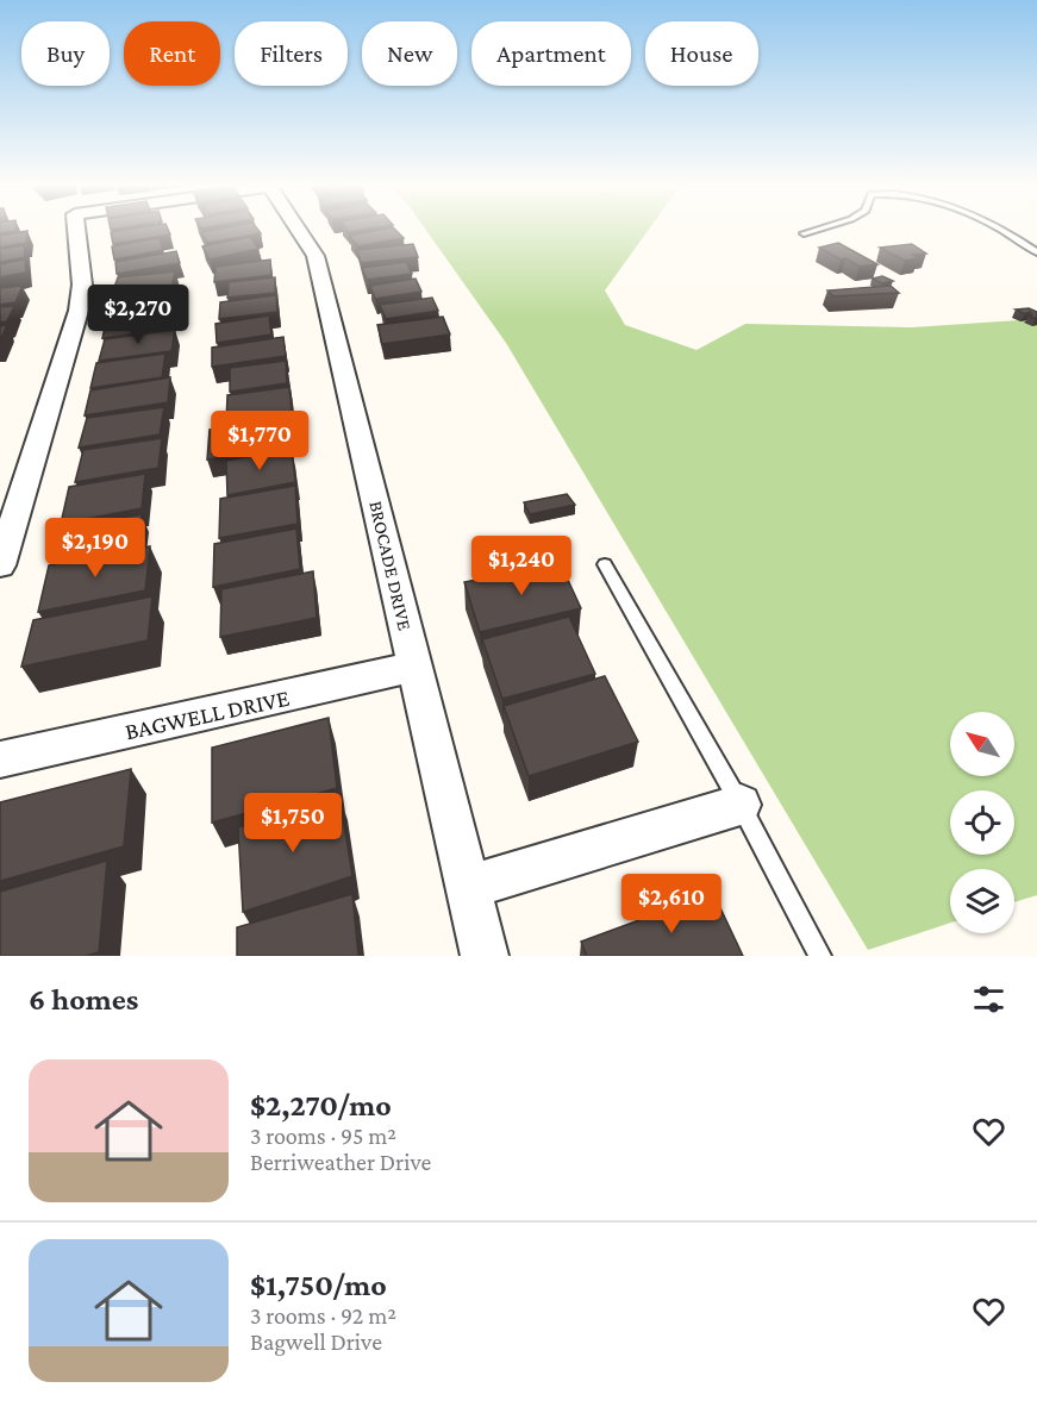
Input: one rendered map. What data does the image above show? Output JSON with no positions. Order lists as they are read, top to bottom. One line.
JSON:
{"streets":{"street":["BROCADE DRIVE","BAGWELL DRIVE"]},"crossings":[["BROCADE DRIVE","BAGWELL DRIVE"]],"north":"top left","page":{"chip":["Buy","Rent","Filters","New","Apartment","House"],"price":["$2,270","$1,770","$2,190","$1,240","$1,750","$2,610"],"heading":"6 homes","list":[{"name":"$2,270/mo","note":"3 rooms · 95 m² · Berriweather Drive"},{"name":"$1,750/mo","note":"3 rooms · 92 m² · Bagwell Drive"}]}}
